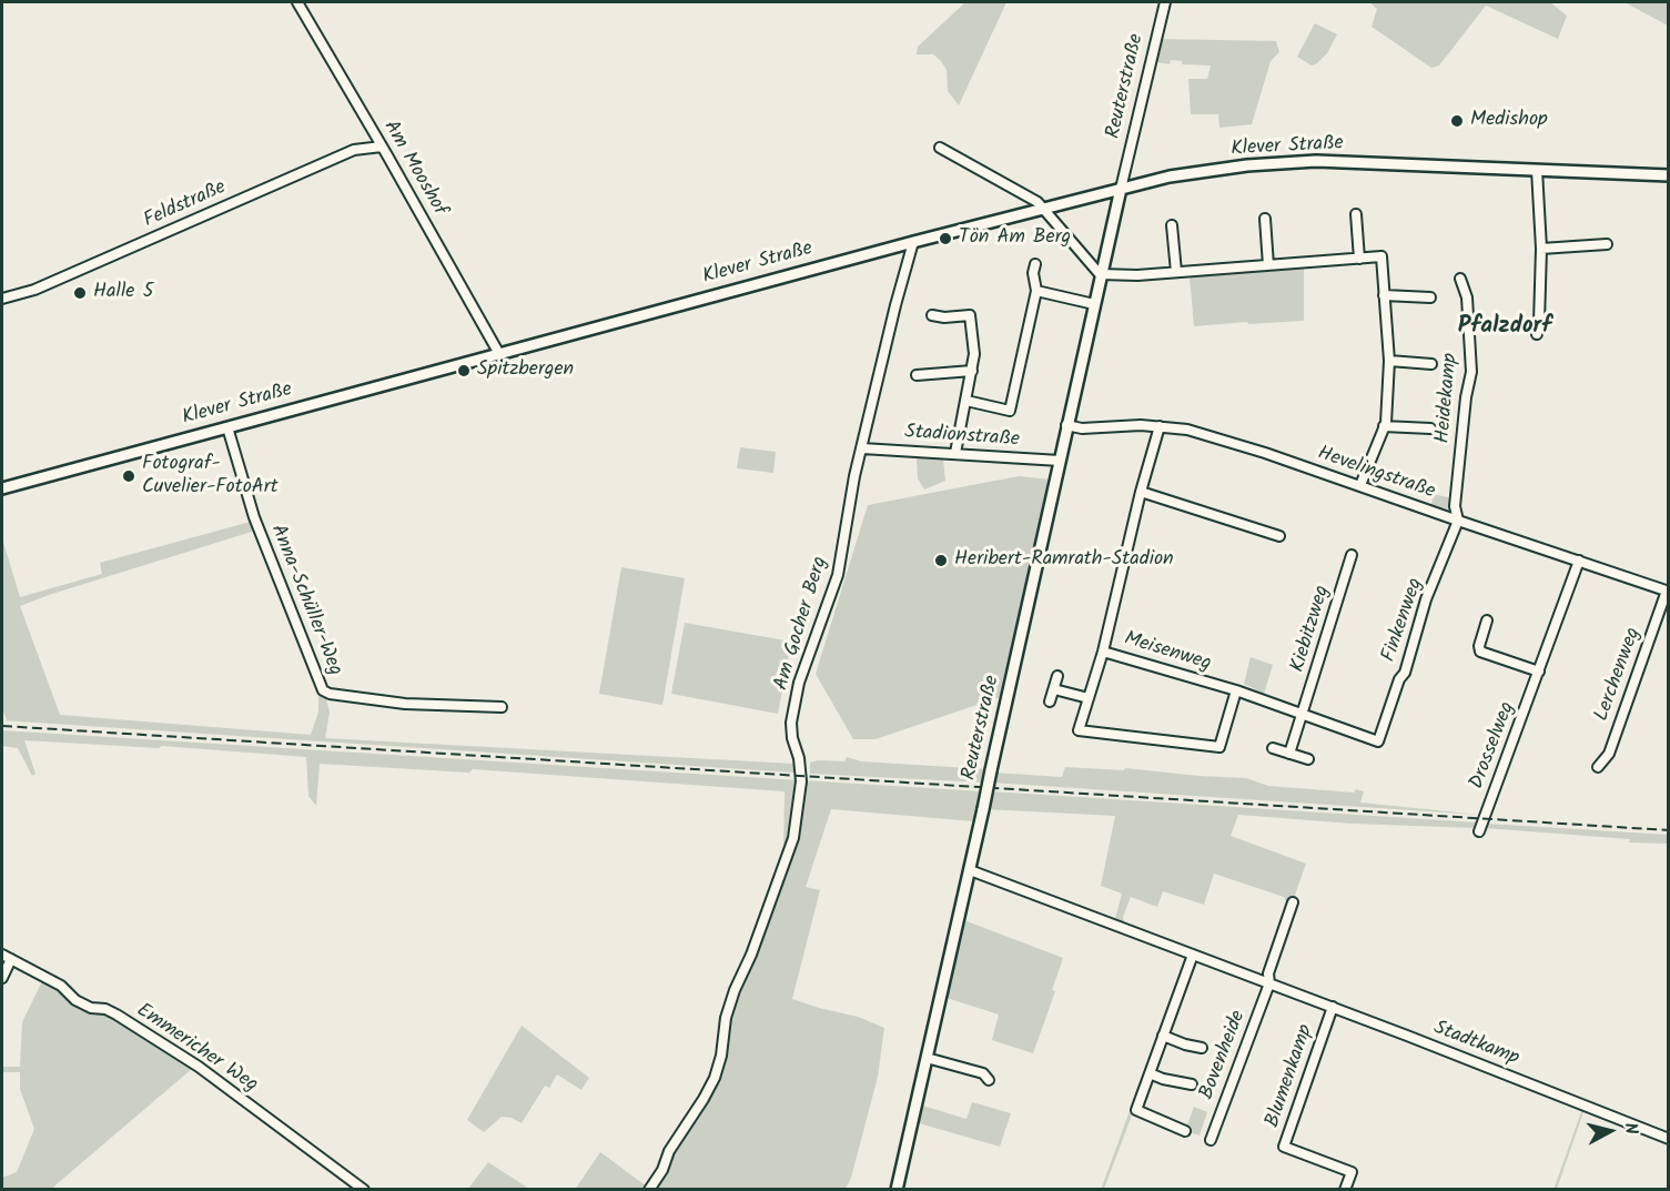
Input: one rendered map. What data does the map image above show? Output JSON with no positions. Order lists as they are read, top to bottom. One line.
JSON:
{"streets":{"street":["Reuterstraße","Klever Straße","Am Mooshof","Feldstraße","Heidekamp","Stadionstraße","Hevelingstraße","Anna-Schüller-Weg","Finkenweg","Am Gocher Berg","Kiebitzweg","Meisenweg","Lerchenweg","Drosselweg","Stadtkamp","Emmericher Weg","Bovenheide","Blumenkamp"]},"crossings":[["Reuterstraße","Klever Straße"],["Reuterstraße","Stadionstraße"],["Reuterstraße","Hevelingstraße"],["Reuterstraße","Stadtkamp"],["Klever Straße","Am Mooshof"],["Klever Straße","Anna-Schüller-Weg"],["Klever Straße","Am Gocher Berg"],["Am Mooshof","Feldstraße"],["Heidekamp","Hevelingstraße"],["Heidekamp","Finkenweg"],["Stadionstraße","Am Gocher Berg"],["Hevelingstraße","Finkenweg"],["Hevelingstraße","Meisenweg"],["Hevelingstraße","Lerchenweg"],["Hevelingstraße","Drosselweg"],["Finkenweg","Meisenweg"],["Kiebitzweg","Meisenweg"],["Stadtkamp","Bovenheide"],["Stadtkamp","Blumenkamp"]],"districts":["Pfalzdorf"],"places":["Medishop","Tön Am Berg","Halle 5","Spitzbergen","Fotograf- Cuvelier-FotoArt","Heribert-Ramrath-Stadion"],"north":"right"}
